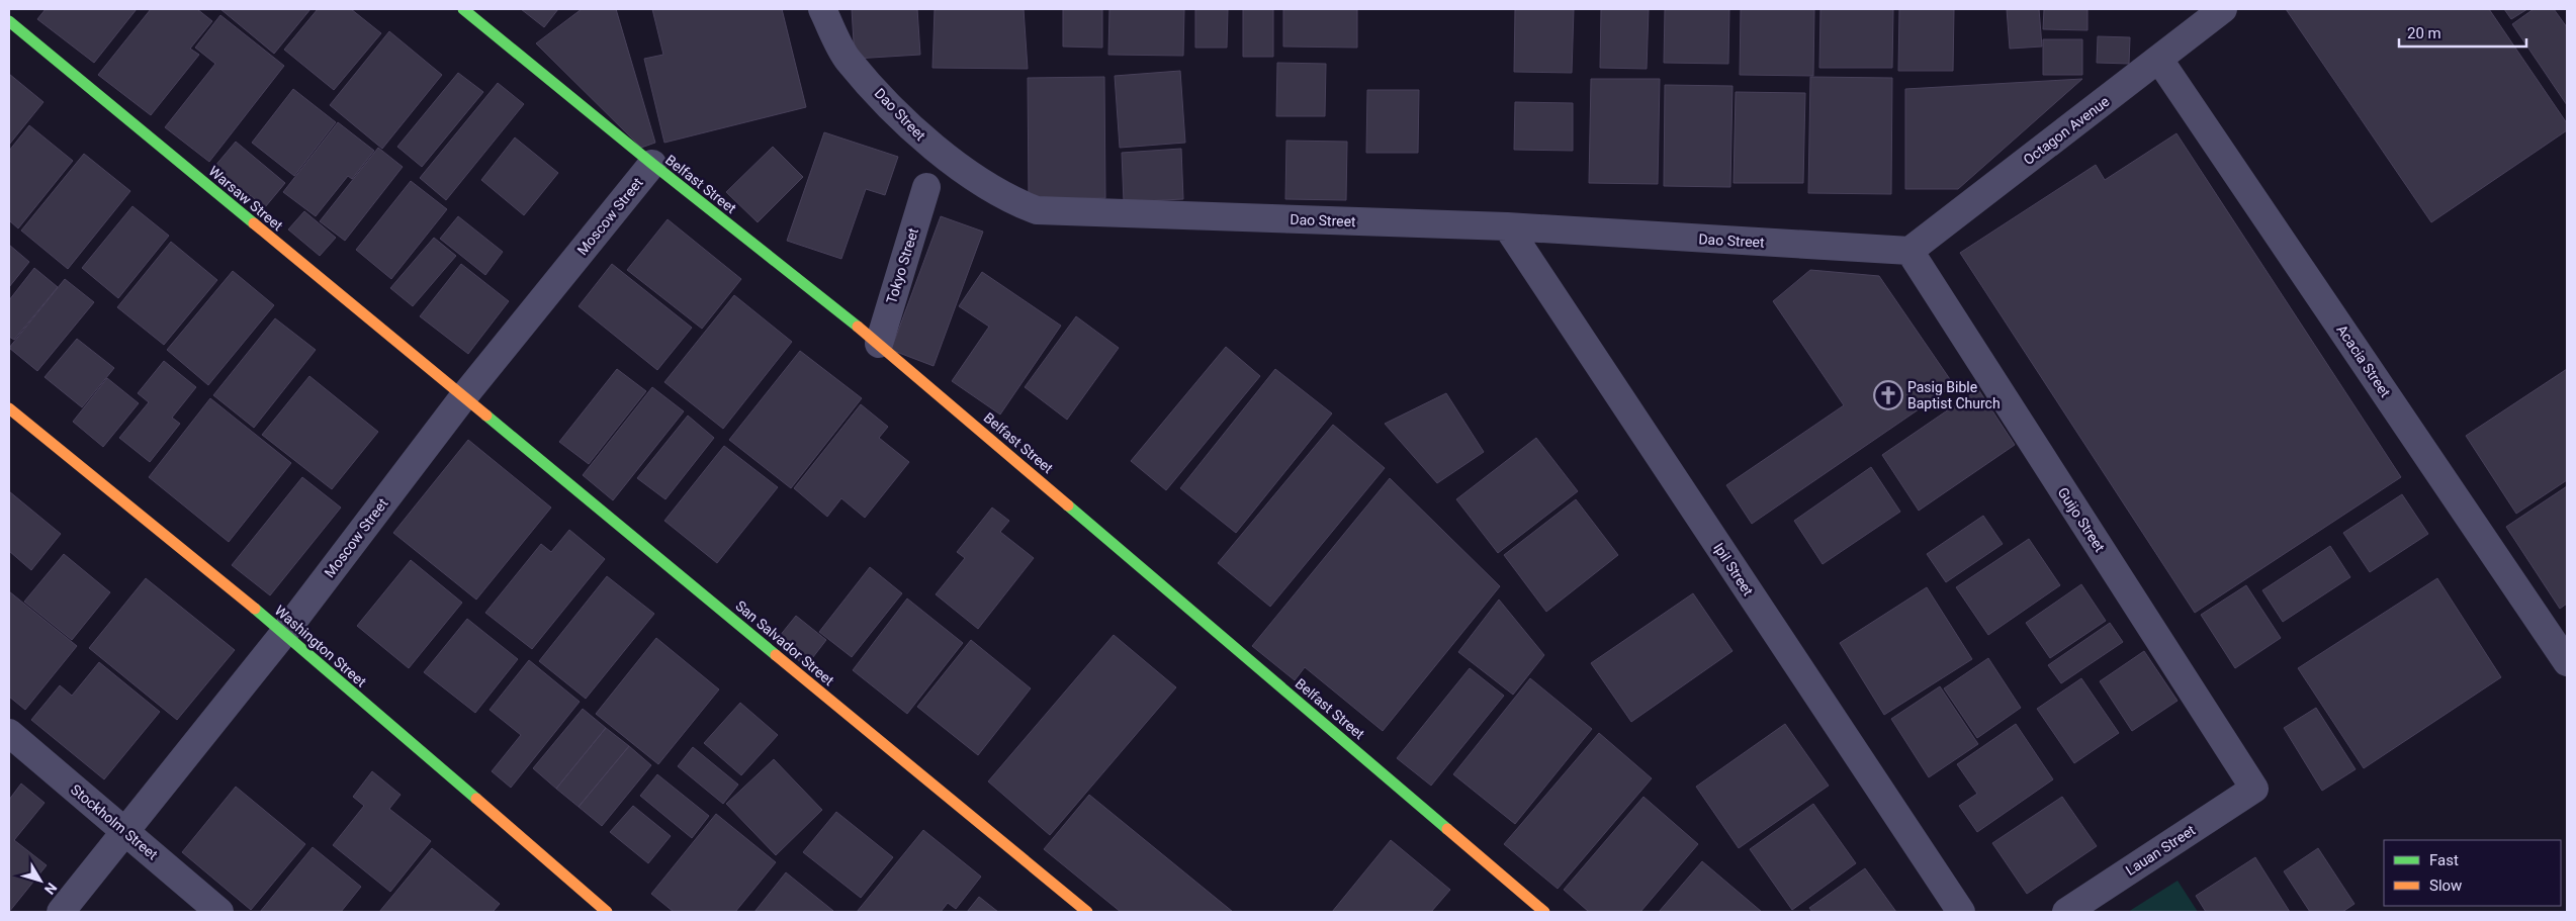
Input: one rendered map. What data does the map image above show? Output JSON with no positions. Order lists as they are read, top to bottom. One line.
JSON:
{"streets":{"street":["Dao Street","Octagon Avenue","Belfast Street","Warsaw Street","Moscow Street","Tokyo Street","Acacia Street","Guijo Street","Ipil Street","San Salvador Street","Washington Street","Stockholm Street","Lauan Street"]},"crossings":[["Dao Street","Octagon Avenue"],["Dao Street","Guijo Street"],["Dao Street","Ipil Street"],["Octagon Avenue","Acacia Street"],["Octagon Avenue","Guijo Street"],["Belfast Street","Moscow Street"],["Belfast Street","Tokyo Street"],["Warsaw Street","Moscow Street"],["Warsaw Street","San Salvador Street"],["Moscow Street","San Salvador Street"],["Moscow Street","Washington Street"],["Moscow Street","Stockholm Street"],["Guijo Street","Lauan Street"]],"places":{"church":["Pasig Bible Baptist Church"]},"legend":["Fast","Slow"],"scale_bar":"20 m","north":"bottom right"}
